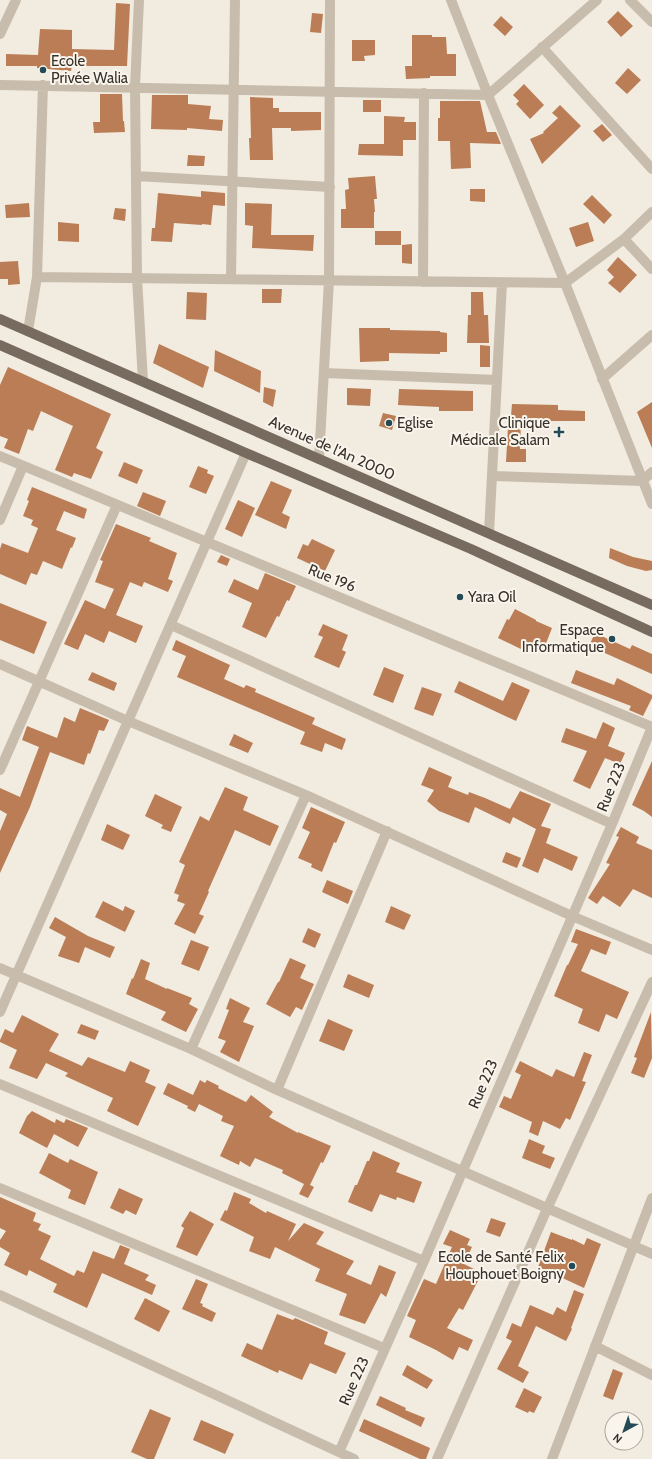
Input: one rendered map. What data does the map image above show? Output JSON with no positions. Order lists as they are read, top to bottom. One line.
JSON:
{"streets":{"main road":["Avenue de l'An 2000"],"street":["Rue 196","Rue 223"]},"crossings":[["Rue 196","Rue 223"]],"places":{"other":["Ecole Privée Walia","Eglise","Yara Oil","Espace Informatique","Ecole de Santé Felix Houphouet Boigny"],"health":["Clinique Médicale Salam"]},"north":"bottom left"}
